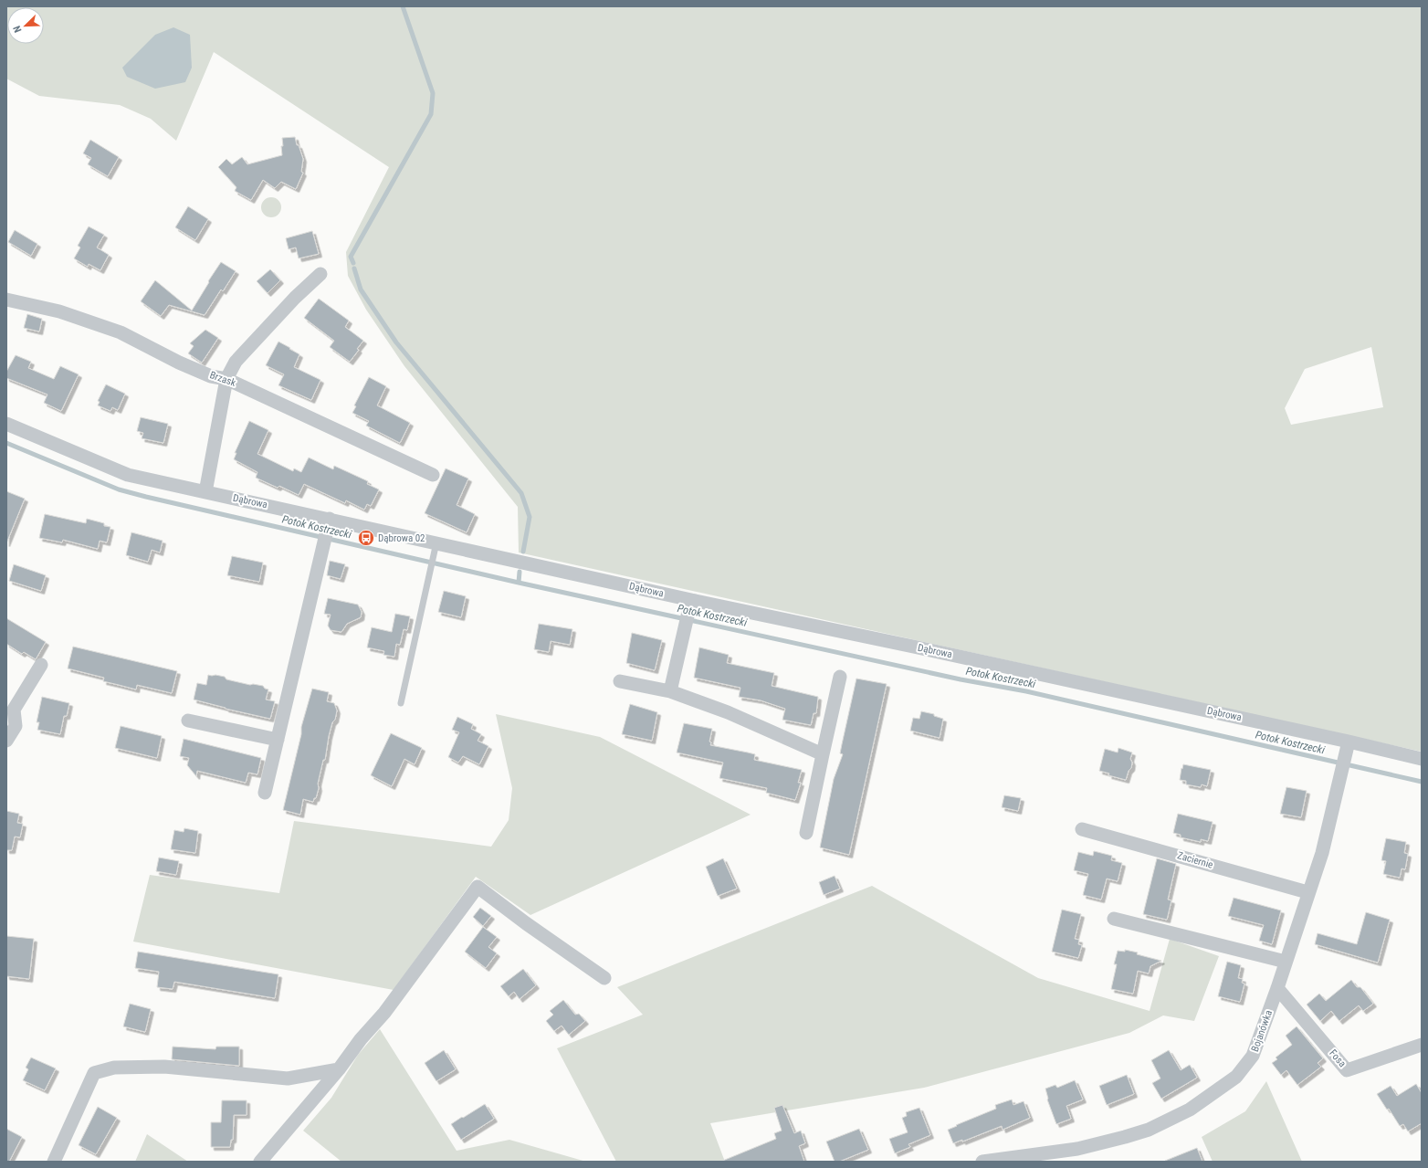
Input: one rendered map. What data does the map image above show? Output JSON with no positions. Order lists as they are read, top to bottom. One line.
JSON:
{"streets":{"street":["Brzask","Dąbrowa","Zaciernie","Bojanówka","Fosa"]},"crossings":[["Dąbrowa","Bojanówka"],["Zaciernie","Bojanówka"],["Bojanówka","Fosa"]],"water":["Potok Kostrzecki"],"places":{"bus stop":["Dąbrowa 02"]},"north":"bottom left"}
